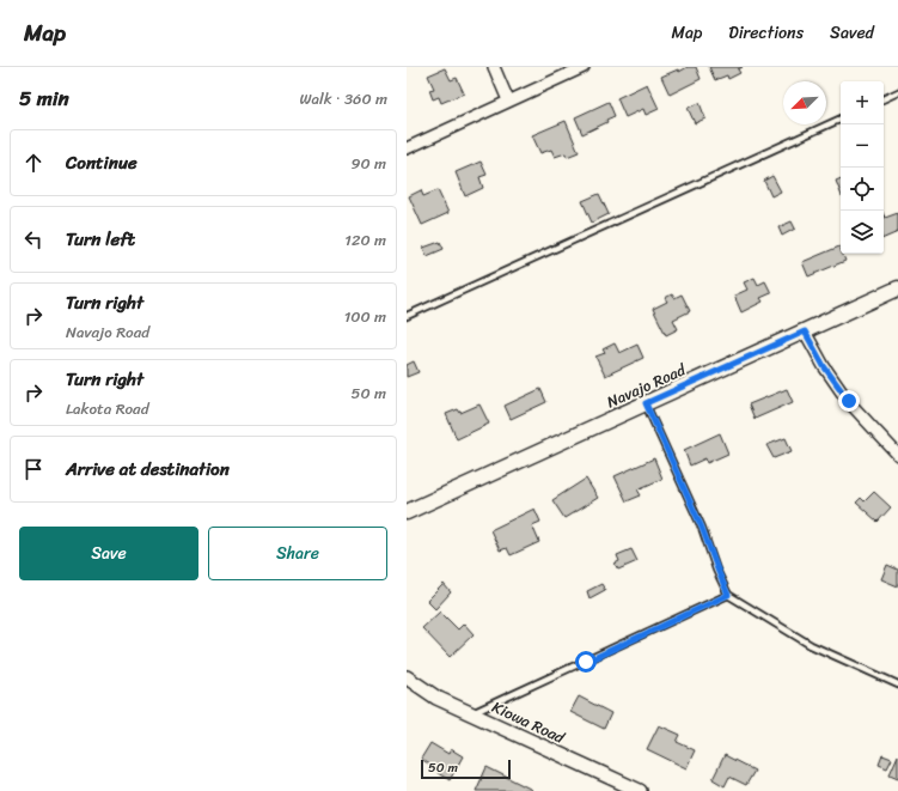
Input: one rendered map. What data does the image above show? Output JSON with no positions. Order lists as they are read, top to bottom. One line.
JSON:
{"streets":{"main road":["Navajo Road"],"street":["Kiowa Road"]},"scale_bar":"50 m","north":"bottom left","page":{"header":"Map","nav":["Map","Directions","Saved"],"heading":["5 min","Walk · 360 m"],"map_buttons":["+","−"],"list":[["Continue","90 m"],["Turn left","120 m"],["Turn right","Navajo Road","100 m"],["Turn right","Lakota Road","50 m"],"Arrive at destination"],"buttons":["Save","Share"],"scale":"50 m"}}
